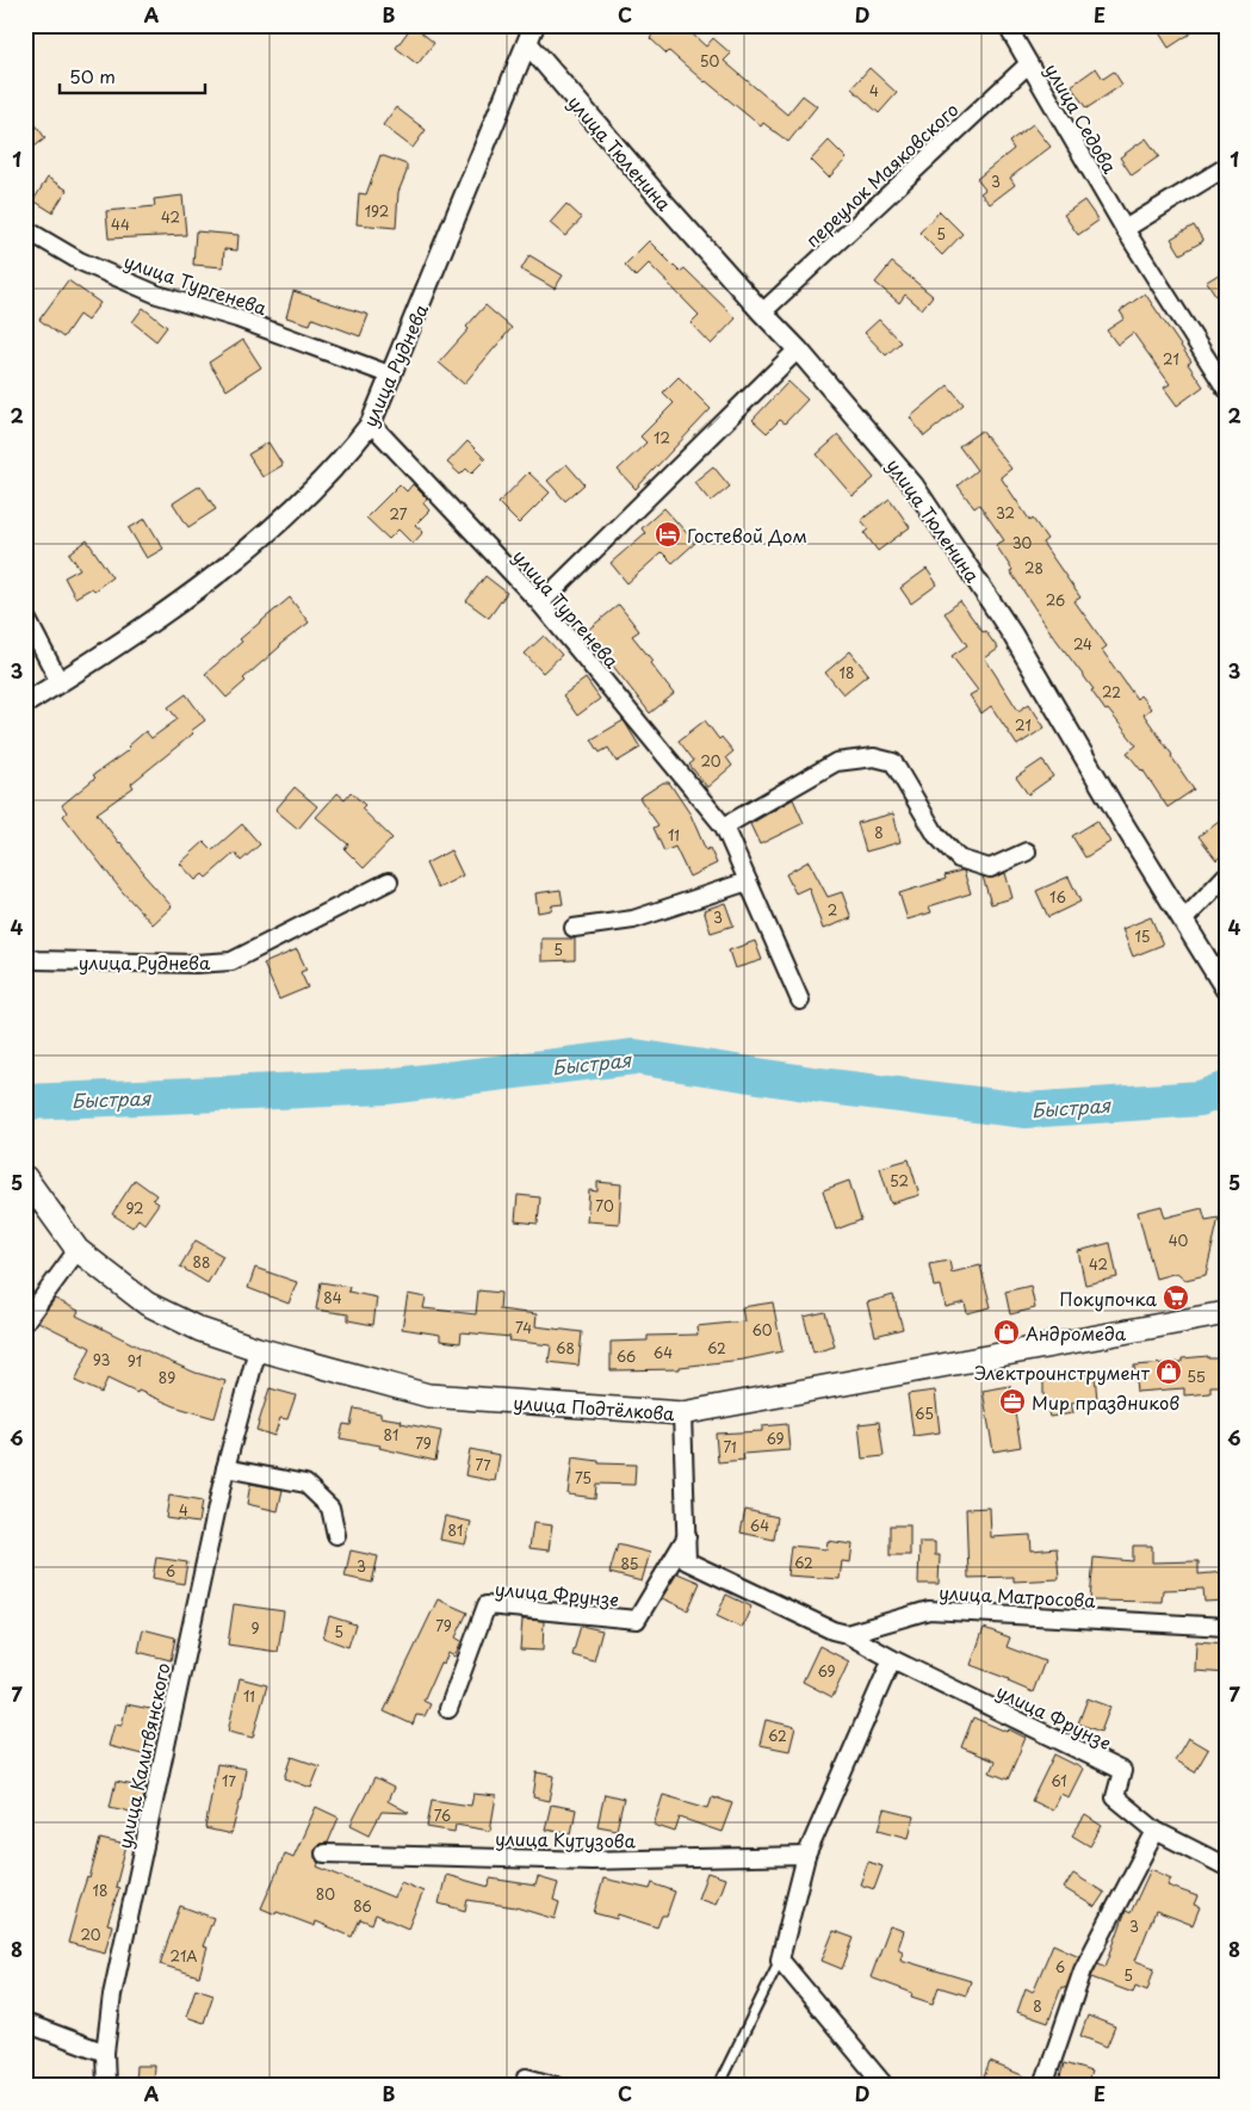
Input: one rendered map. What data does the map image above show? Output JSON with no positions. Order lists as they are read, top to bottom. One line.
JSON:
{"streets":{"main road":["улица Подтёлкова"],"street":["улица Седова","улица Тюленина","переулок Маяковского","улица Тургенева","улица Руднева","улица Фрунзе","улица Матросова","улица Калитвянского","улица Кутузова"]},"crossings":[["улица Седова","переулок Маяковского"],["улица Тюленина","переулок Маяковского"],["улица Тюленина","улица Руднева"],["улица Тургенева","улица Руднева"],["улица Подтёлкова","улица Калитвянского"]],"water":["Быстрая"],"places":{"hotel":["Гостевой Дом"],"supermarket":["Покупочка"],"shop":["Андромеда","Электроинструмент"],"office":["Мир праздников"]},"house_numbers":["50","4","3","192","42","44","5","21","12","32","27","30","28","26","24","18","22","21","20","8","11","16","2","3","15","5","52","70","92","40","88","42","84","74","60","68","62","64","66","93","91","55","89","65","81","69","79","71","77","75","4","64","81","62","85","3","6","79","9","5","69","11","62","17","61","76","18","80","86","3","20","21А","6","5","8"],"scale_bar":"50 m","grid":{"columns":["A","B","C","D","E"],"rows":["1","2","3","4","5","6","7","8"]}}
